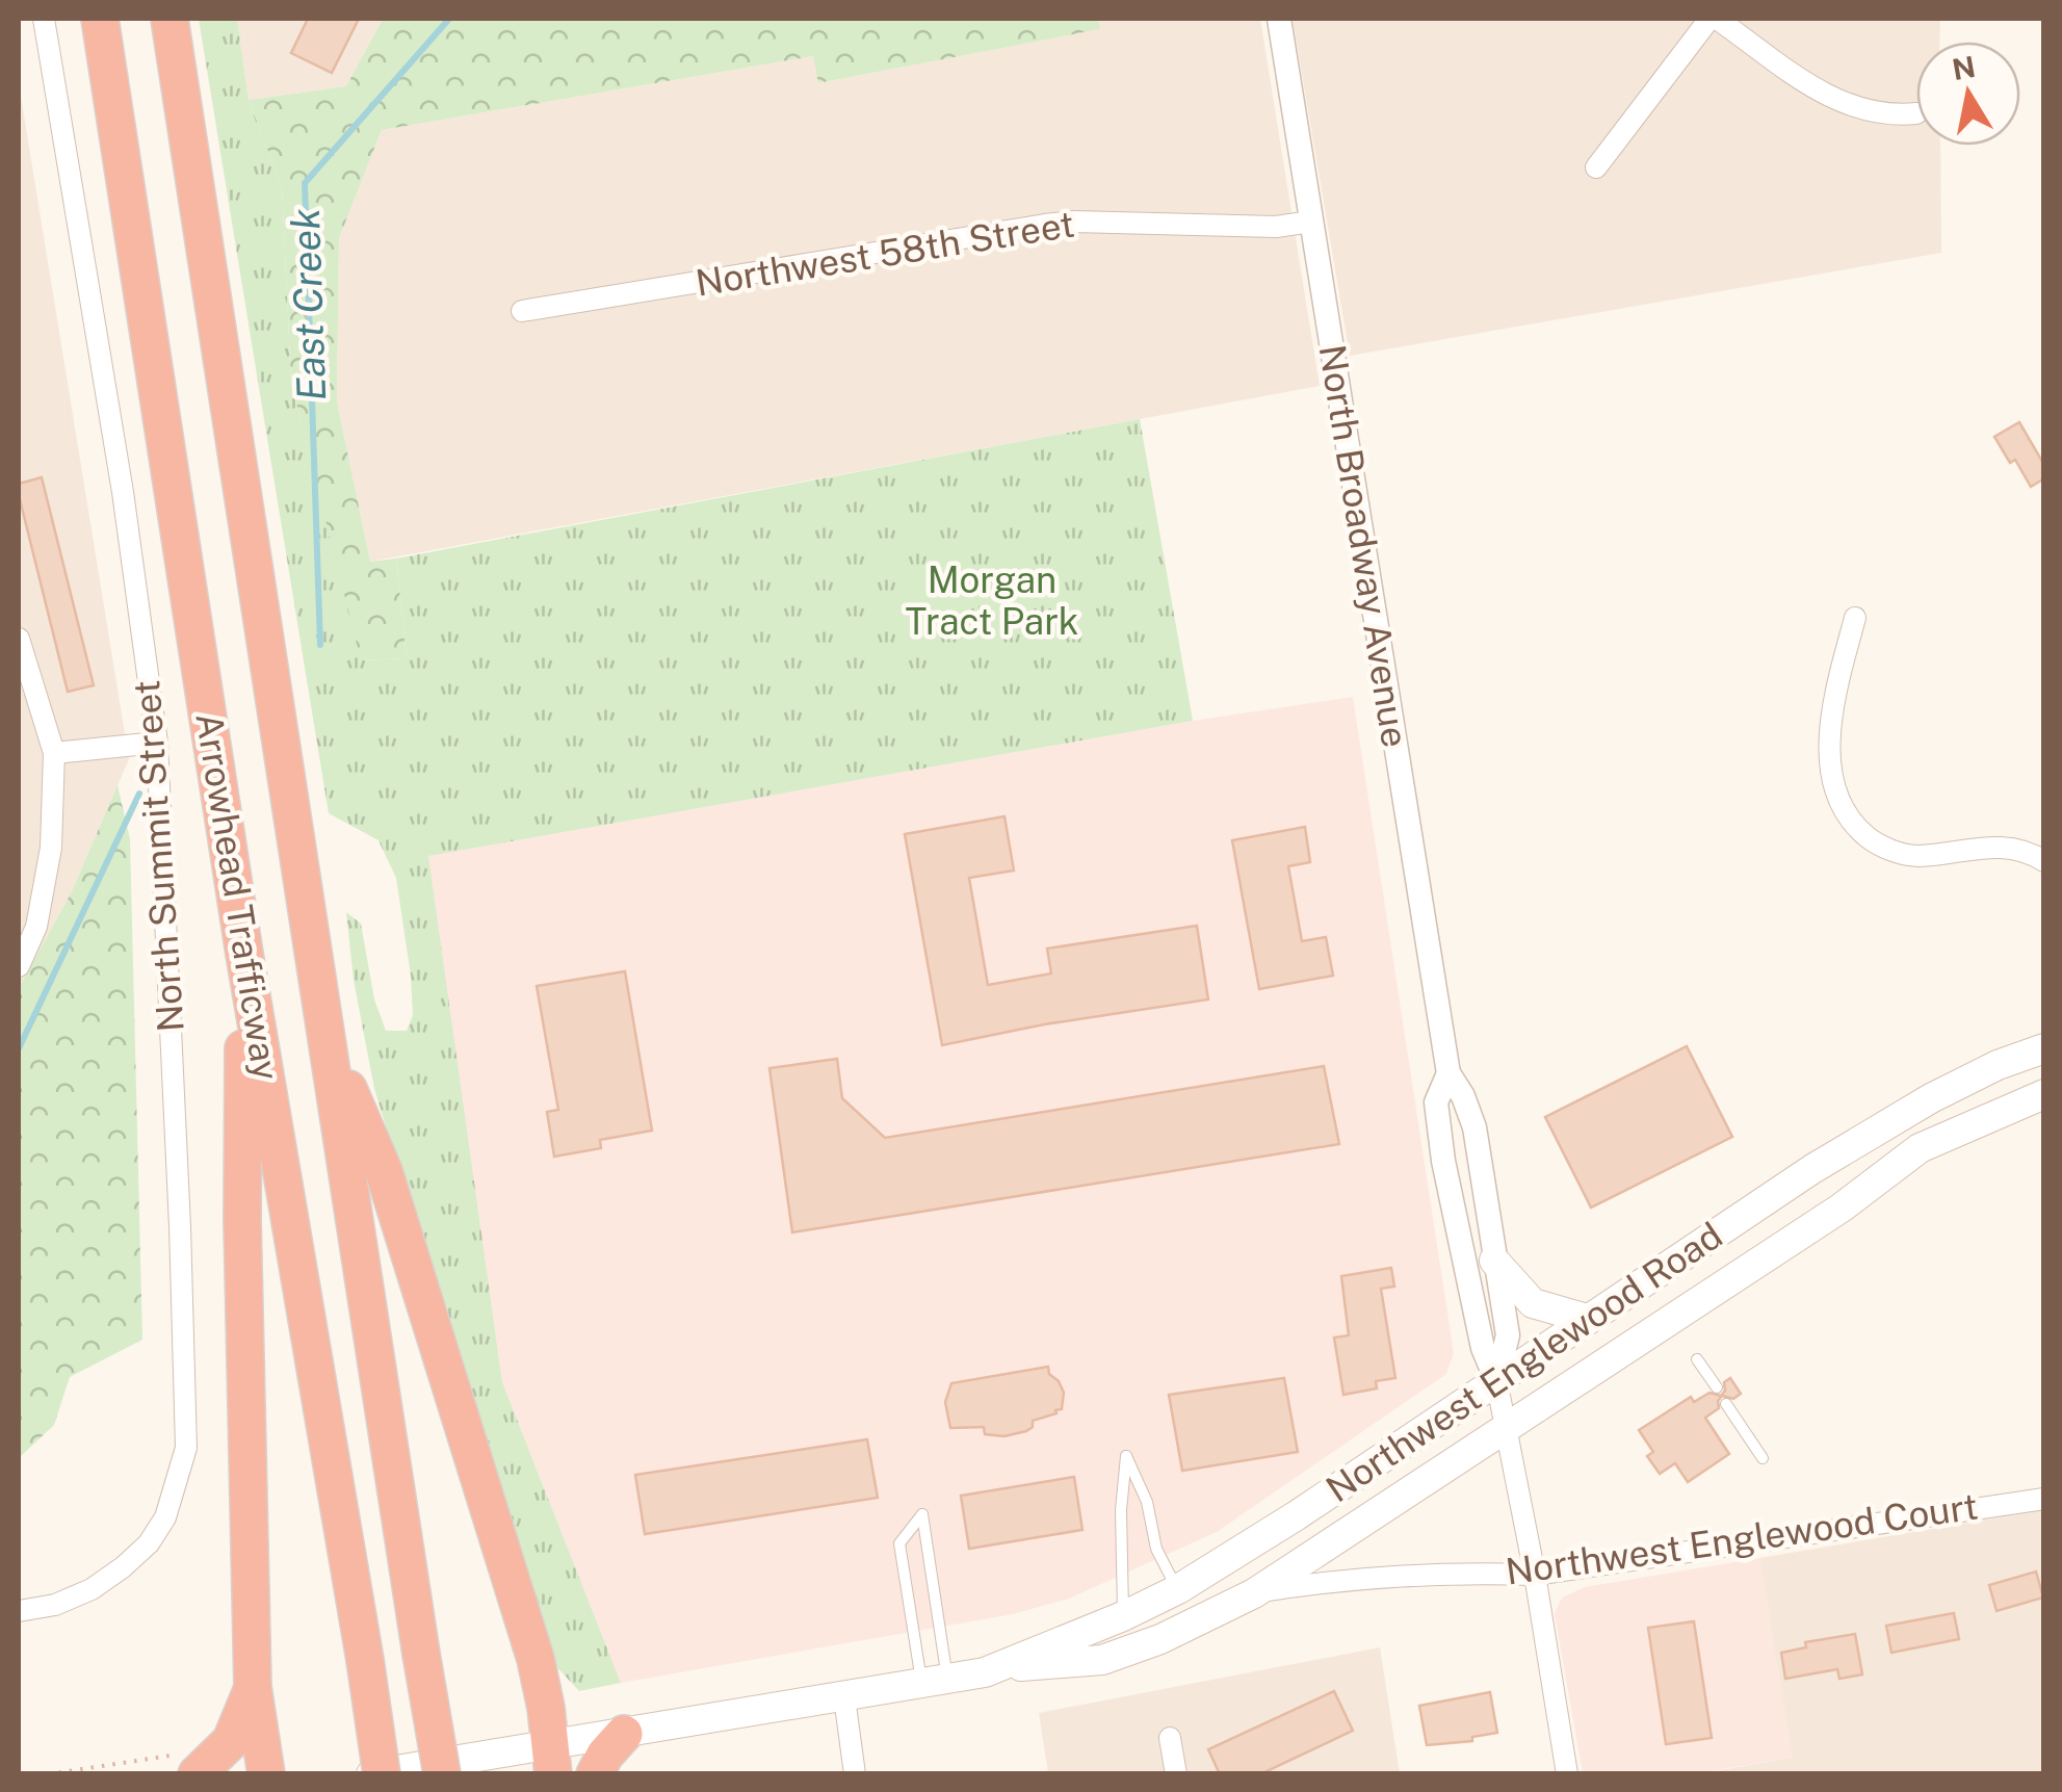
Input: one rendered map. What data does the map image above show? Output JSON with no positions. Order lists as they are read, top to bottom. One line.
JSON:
{"streets":{"highway":["Arrowhead Trafficway"],"main road":["Northwest Englewood Road"],"street":["Northwest 58th Street","North Broadway Avenue","North Summit Street","Northwest Englewood Court"]},"crossings":[["Northwest 58th Street","North Broadway Avenue"],["North Broadway Avenue","Northwest Englewood Road"],["North Broadway Avenue","Northwest Englewood Court"],["Northwest Englewood Road","Northwest Englewood Court"]],"water":["East Creek"],"parks":["Morgan Tract Park"],"north":"top"}
